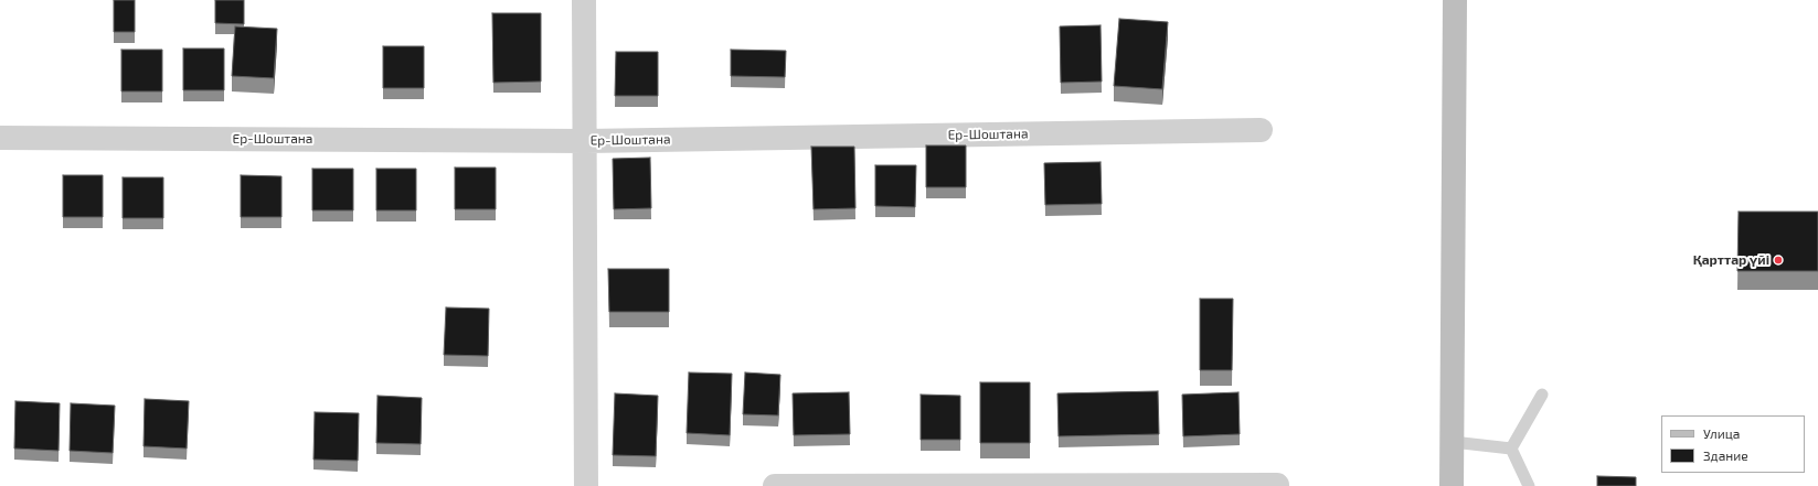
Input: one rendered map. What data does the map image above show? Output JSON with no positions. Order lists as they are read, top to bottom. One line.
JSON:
{"streets":{"street":["Ер-Шоштана"]},"places":["Қарттар үйі"],"legend":["Улица","Здание"]}
